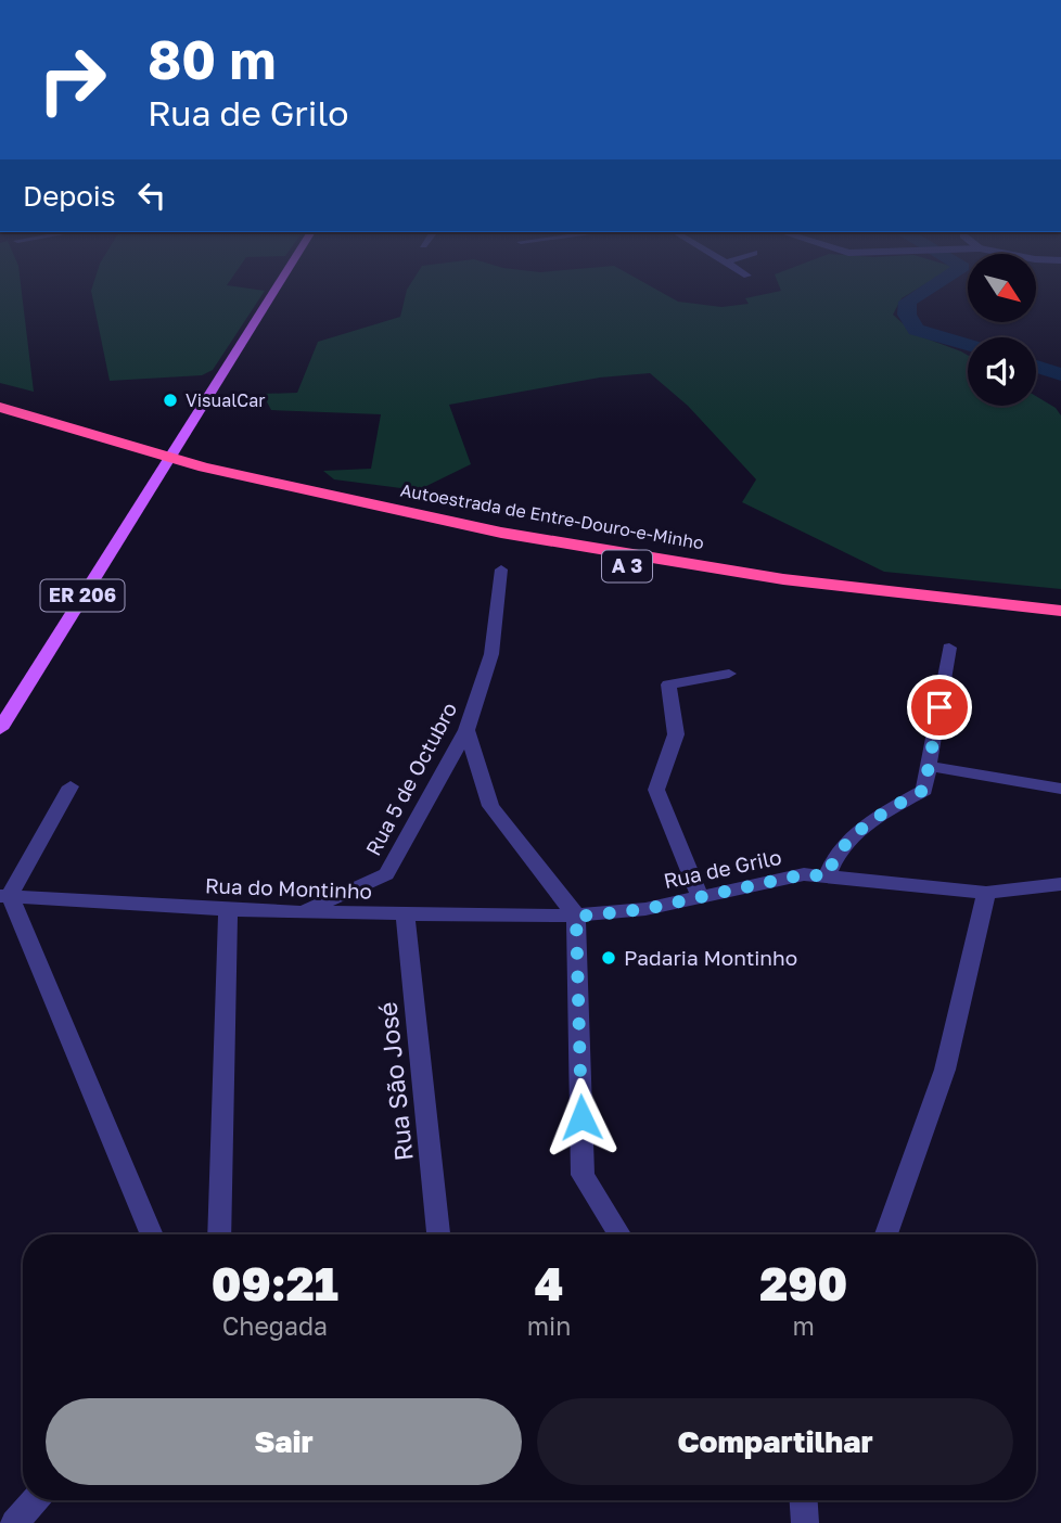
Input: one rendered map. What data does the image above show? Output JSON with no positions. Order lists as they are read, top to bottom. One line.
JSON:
{"streets":{"highway":["Autoestrada de Entre-Douro-e-Minho","A 3"],"main road":["ER 206"],"street":["Rua 5 de Octubro","Rua de Grilo","Rua do Montinho","Rua São José"]},"crossings":[["Rua 5 de Octubro","Rua do Montinho"],["Rua de Grilo","Rua do Montinho"],["Rua do Montinho","Rua São José"]],"places":["VisualCar","Padaria Montinho"],"north":"bottom right","page":{"turn":["80 m","Rua de Grilo"],"then":"Depois","eta":["09:21","Chegada","4","min","290","m"],"buttons":["Sair","Compartilhar"]}}
